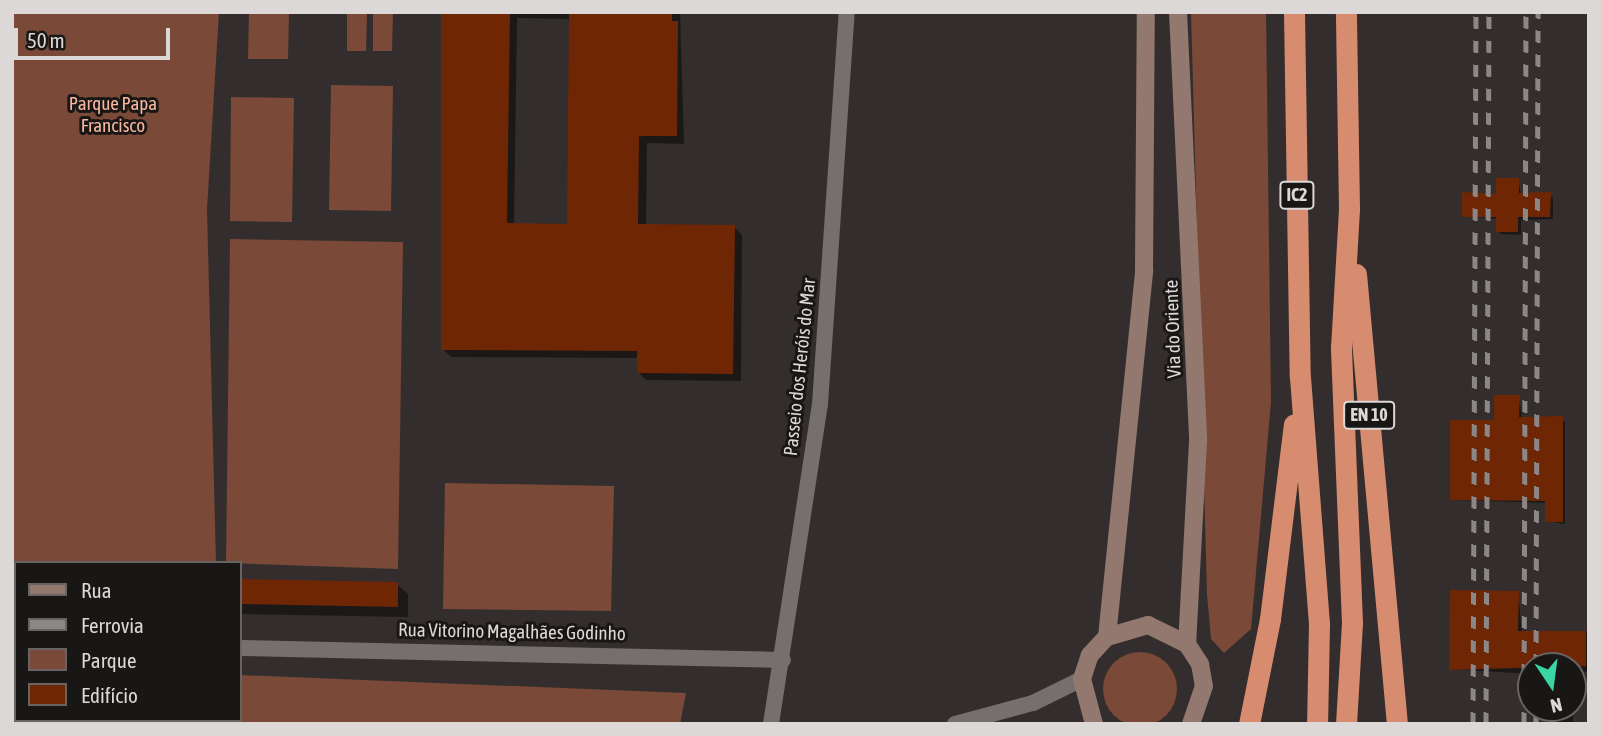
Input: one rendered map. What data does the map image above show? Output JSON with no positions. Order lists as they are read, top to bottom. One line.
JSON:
{"streets":{"highway":["IC2","EN 10"],"street":["Via do Oriente","Passeio dos Heróis do Mar","Rua Vitorino Magalhães Godinho"]},"crossings":[["Passeio dos Heróis do Mar","Rua Vitorino Magalhães Godinho"]],"parks":["Parque Papa Francisco"],"legend":["Rua","Ferrovia","Parque","Edifício"],"scale_bar":"50 m","north":"bottom"}
